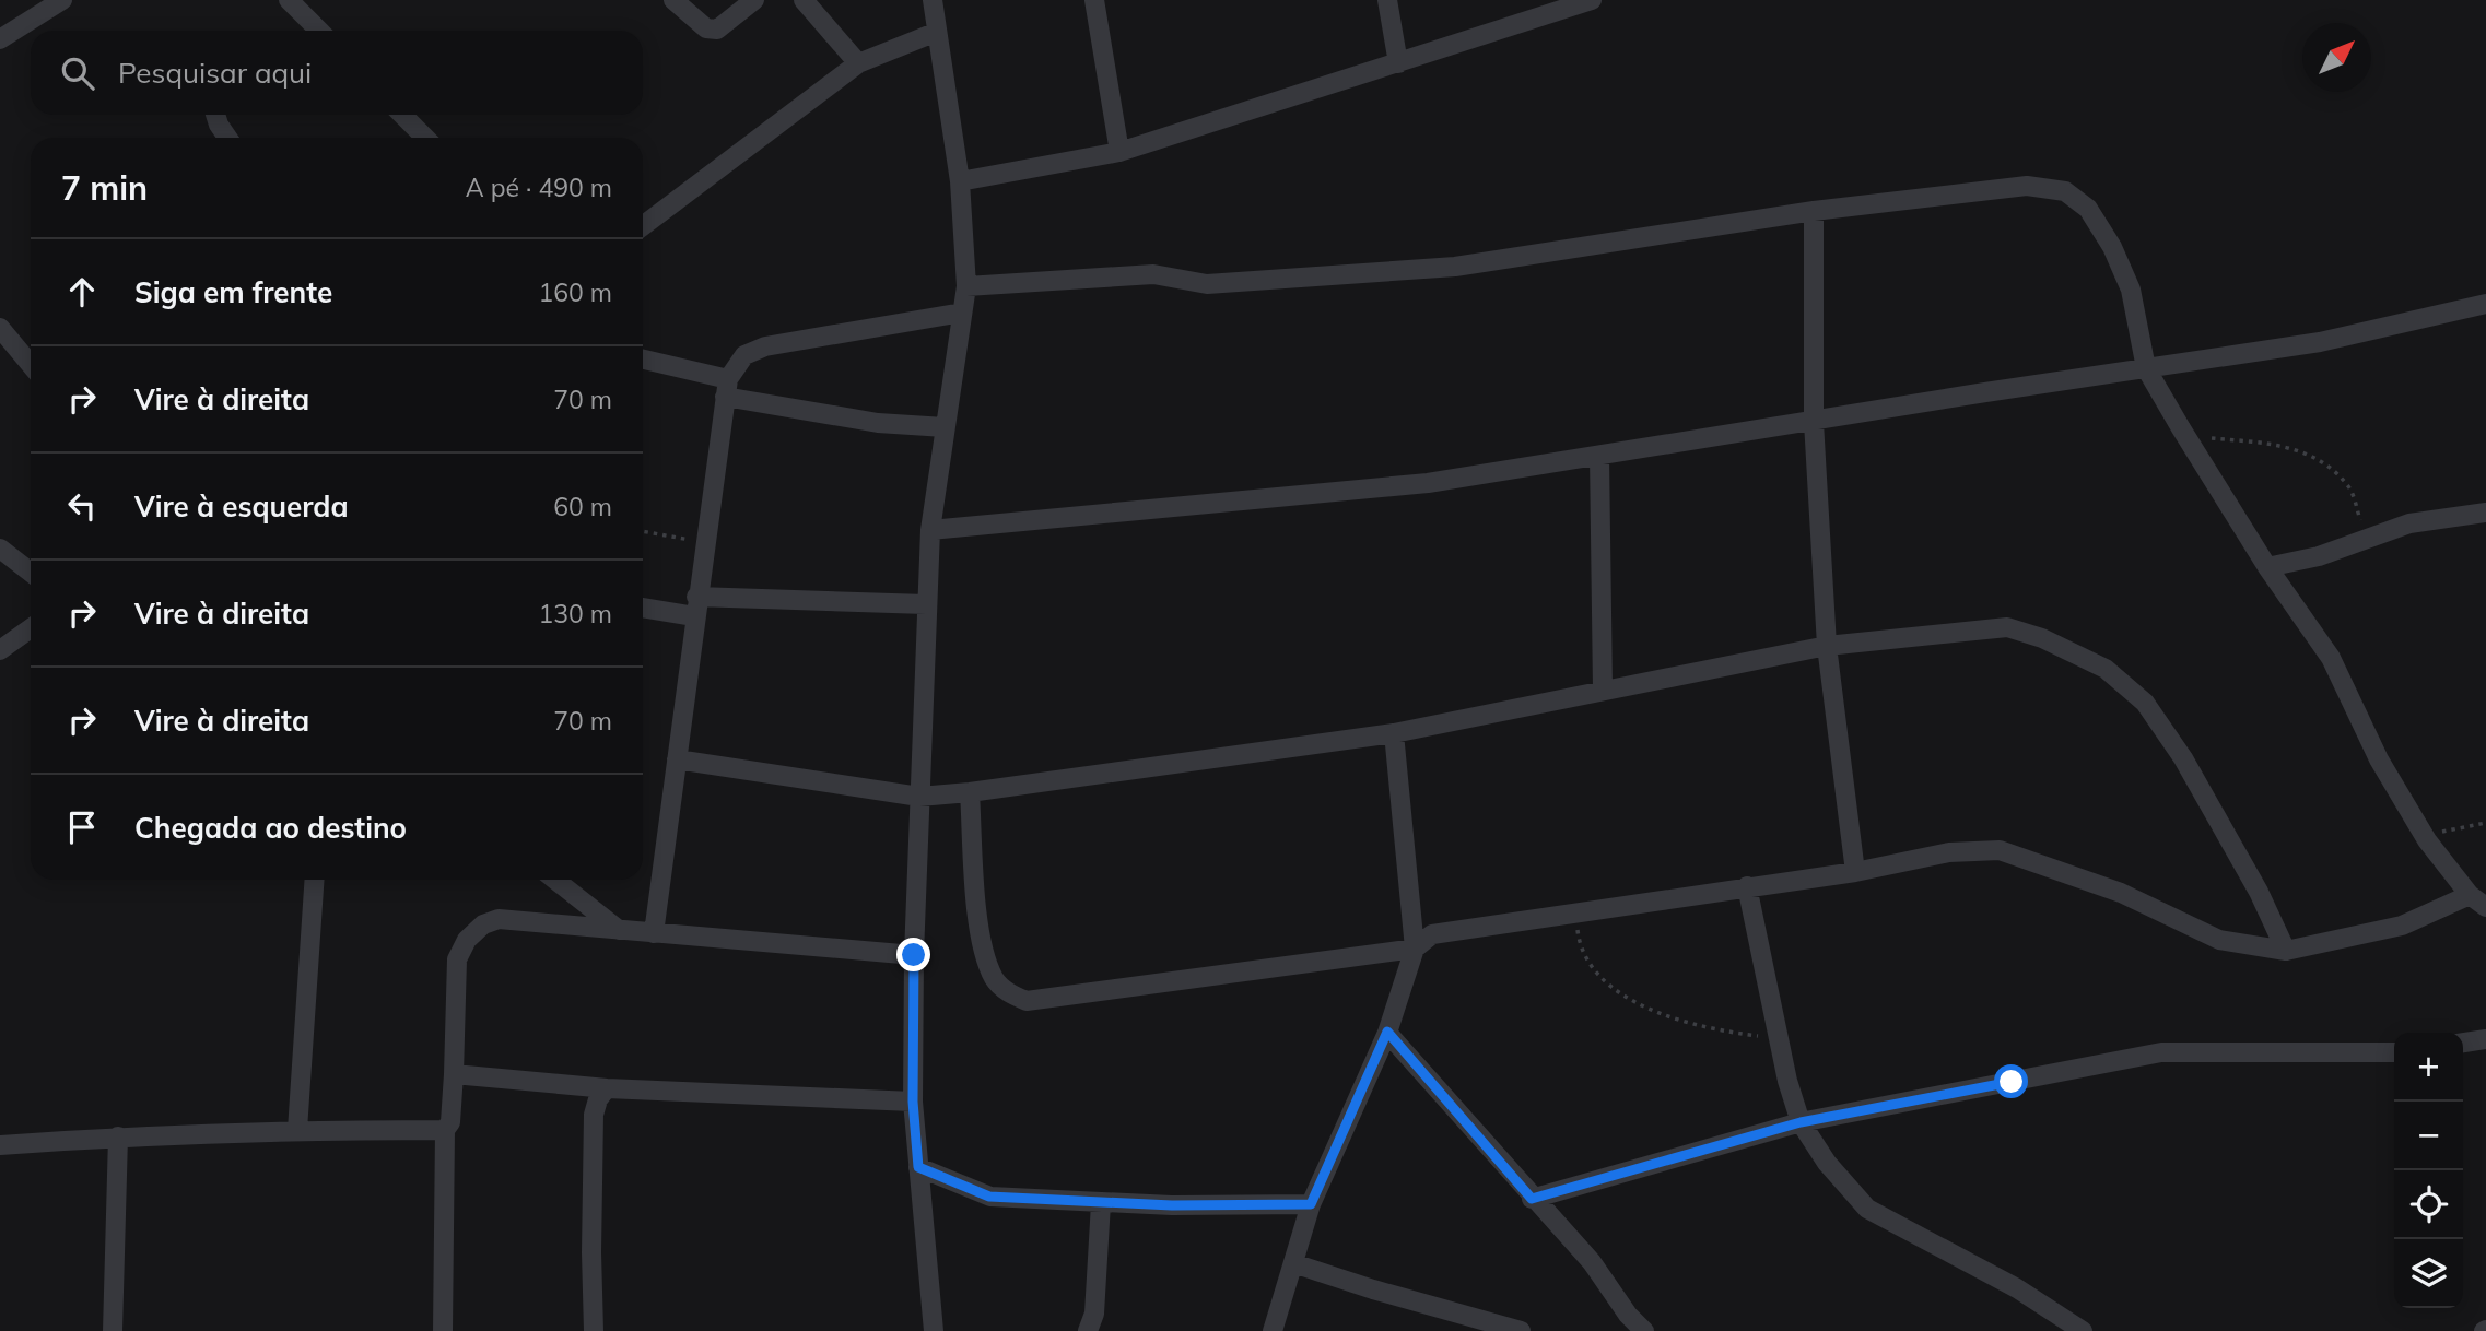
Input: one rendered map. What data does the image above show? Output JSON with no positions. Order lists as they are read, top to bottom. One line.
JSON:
{"north":"top right","page":{"search":"Pesquisar aqui","heading":["7 min","A pé · 490 m"],"list":[["Siga em frente","160 m"],["Vire à direita","70 m"],["Vire à esquerda","60 m"],["Vire à direita","130 m"],["Vire à direita","70 m"],"Chegada ao destino"],"map_buttons":["+","−"]}}
